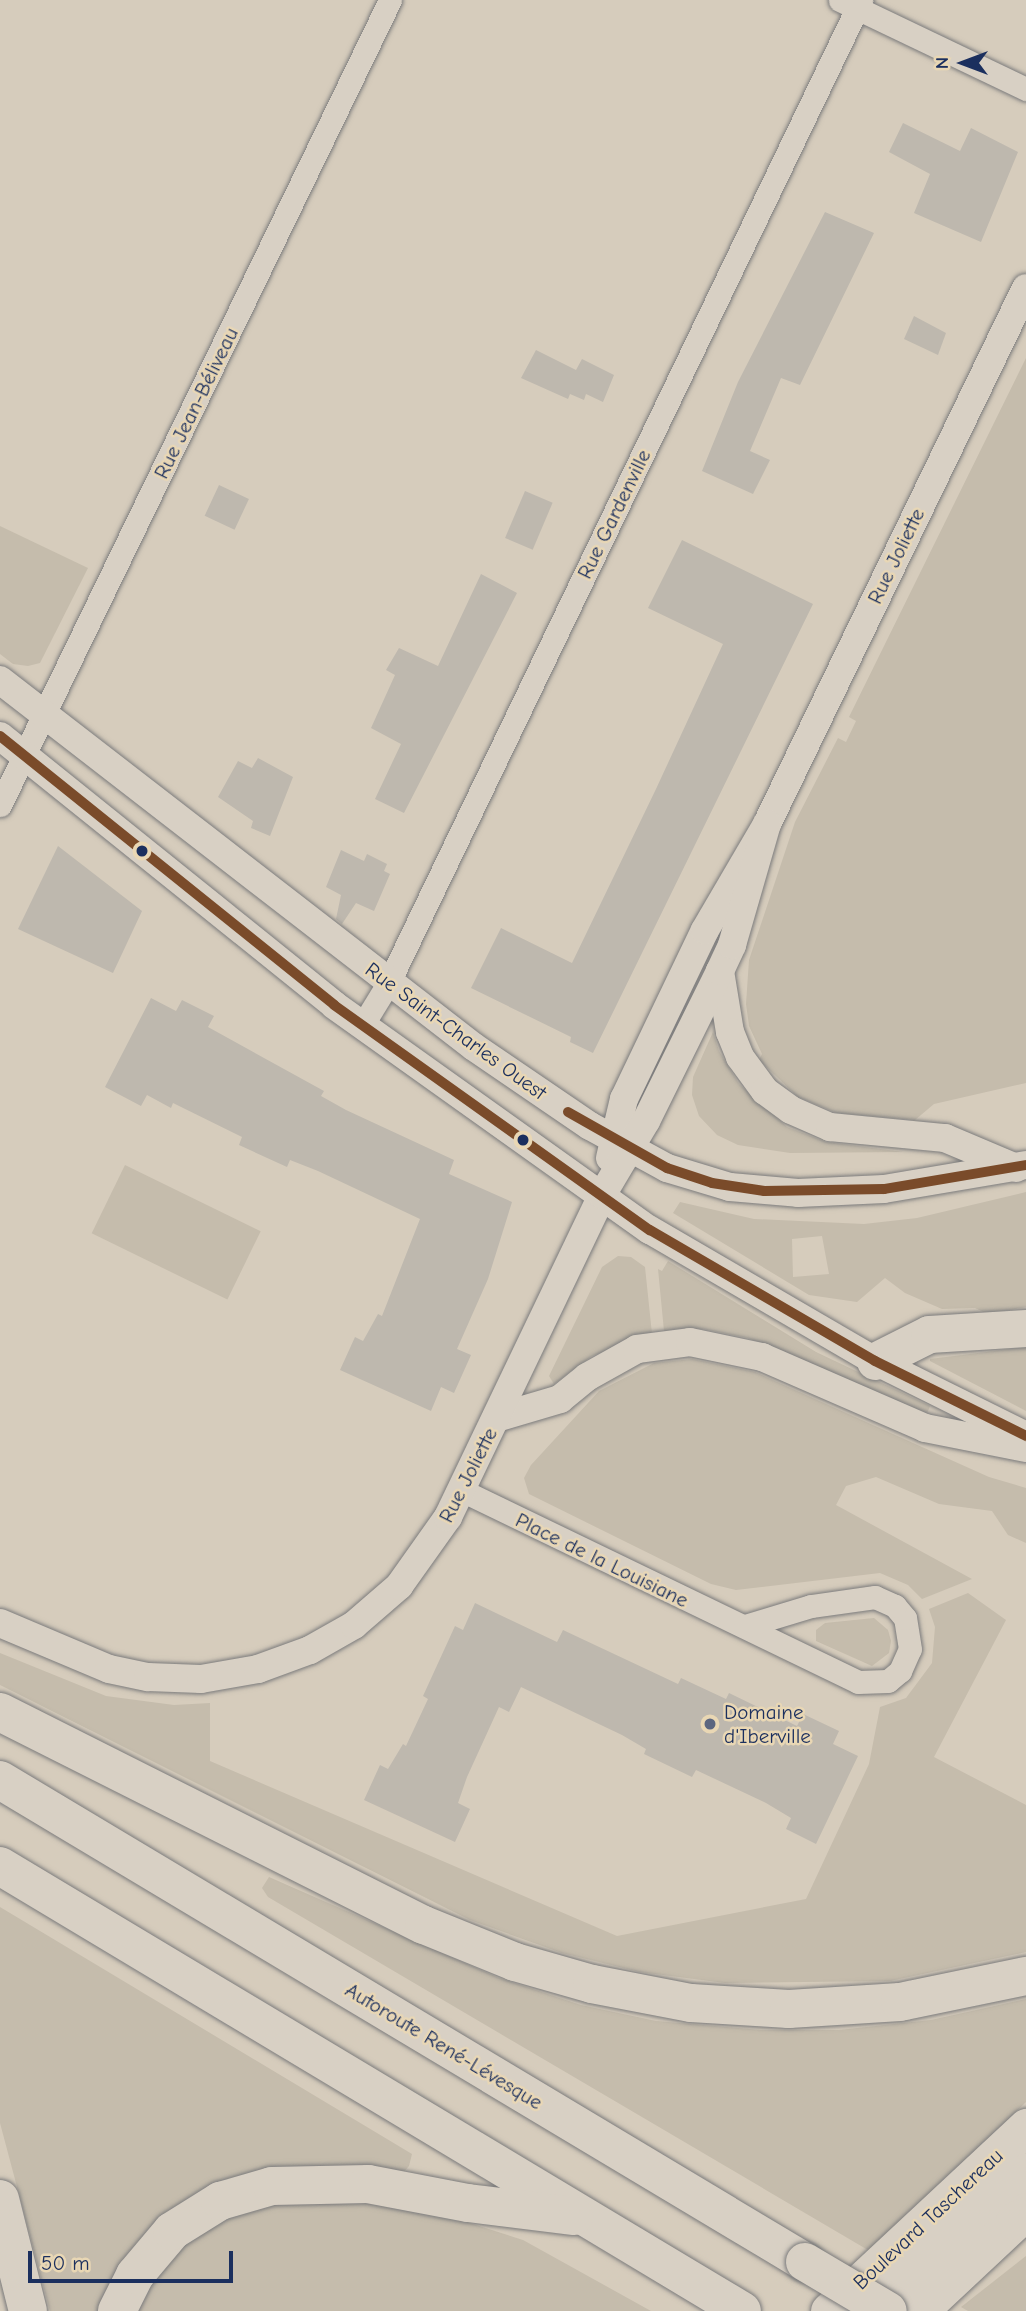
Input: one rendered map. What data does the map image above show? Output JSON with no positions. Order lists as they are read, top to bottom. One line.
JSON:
{"streets":{"highway":["Autoroute René-Lévesque","Boulevard Taschereau"],"street":["Rue Jean-Béliveau","Rue Gardenville","Rue Joliette","Rue Saint-Charles Ouest","Place de la Louisiane"]},"crossings":[["Rue Jean-Béliveau","Rue Saint-Charles Ouest"],["Rue Gardenville","Rue Saint-Charles Ouest"],["Rue Joliette","Rue Saint-Charles Ouest"],["Rue Joliette","Place de la Louisiane"]],"places":["Domaine d'Iberville"],"scale_bar":"50 m","north":"left"}
